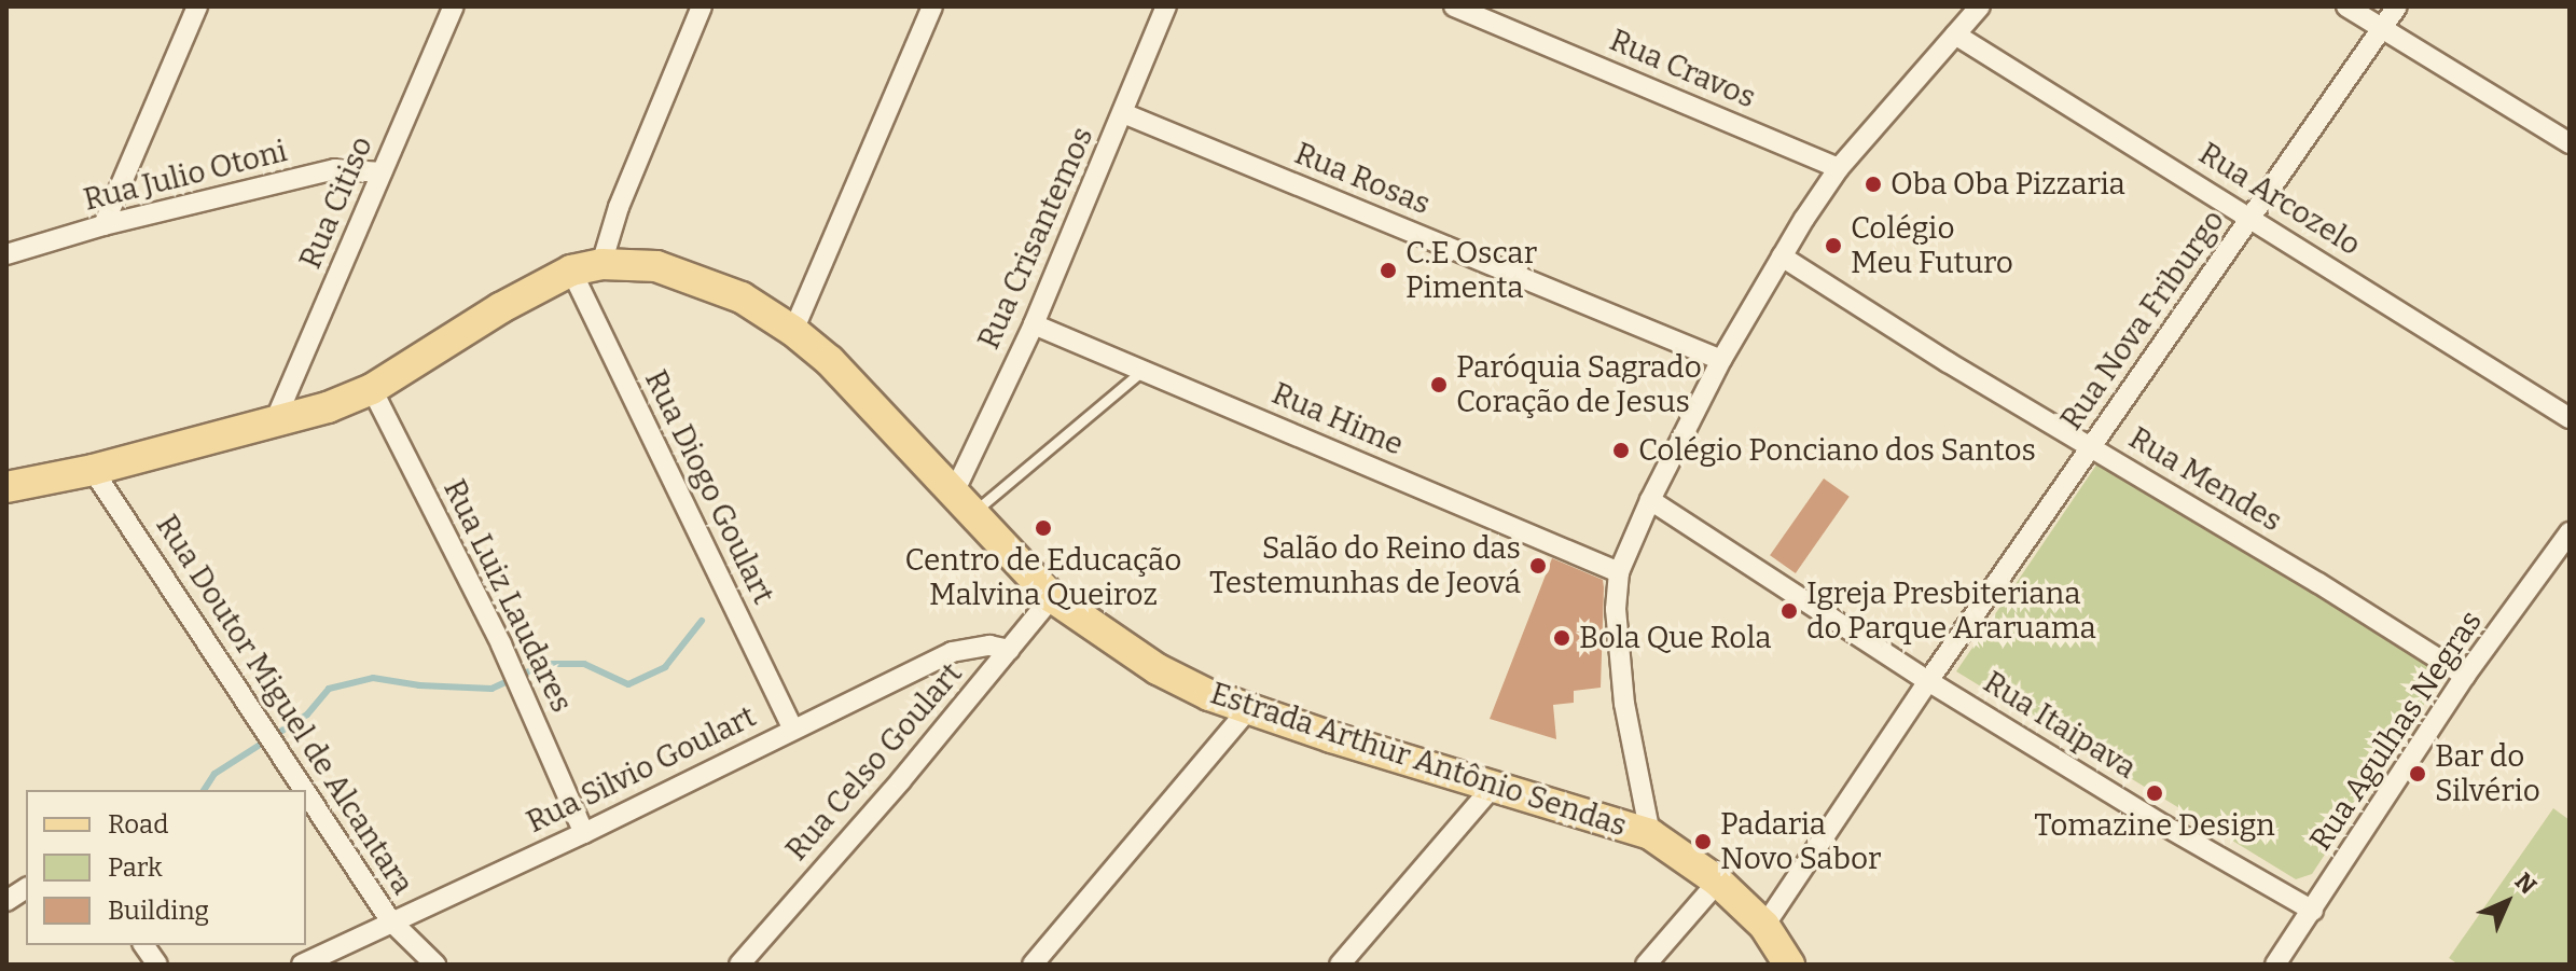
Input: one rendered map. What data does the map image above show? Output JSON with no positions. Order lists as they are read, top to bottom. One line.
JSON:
{"streets":{"main road":["Estrada Arthur Antônio Sendas"],"street":["Rua Cravos","Rua Julio Otoni","Rua Rosas","Rua Arcozelo","Rua Citiso","Rua Crisantemos","Rua Nova Friburgo","Rua Hime","Rua Mendes","Rua Diogo Goulart","Rua Luiz Laudares","Rua Doutor Miguel de Alcantara","Rua Itaipava","Rua Agulhas Negras","Rua Celso Goulart","Rua Silvio Goulart"]},"crossings":[["Rua Julio Otoni","Rua Citiso"],["Rua Rosas","Rua Crisantemos"],["Rua Arcozelo","Rua Nova Friburgo"],["Rua Citiso","Estrada Arthur Antônio Sendas"],["Rua Crisantemos","Rua Hime"],["Rua Crisantemos","Estrada Arthur Antônio Sendas"],["Rua Nova Friburgo","Rua Mendes"],["Rua Nova Friburgo","Rua Itaipava"],["Rua Nova Friburgo","Estrada Arthur Antônio Sendas"],["Rua Mendes","Rua Agulhas Negras"],["Rua Diogo Goulart","Estrada Arthur Antônio Sendas"],["Rua Diogo Goulart","Rua Silvio Goulart"],["Rua Luiz Laudares","Estrada Arthur Antônio Sendas"],["Rua Luiz Laudares","Rua Silvio Goulart"],["Rua Doutor Miguel de Alcantara","Estrada Arthur Antônio Sendas"],["Rua Doutor Miguel de Alcantara","Rua Silvio Goulart"],["Rua Itaipava","Rua Agulhas Negras"],["Estrada Arthur Antônio Sendas","Rua Celso Goulart"],["Rua Celso Goulart","Rua Silvio Goulart"]],"places":["Oba Oba Pizzaria","Colégio Meu Futuro","C.E Oscar Pimenta","Paróquia Sagrado Coração de Jesus","Colégio Ponciano dos Santos","Centro de Educação Malvina Queiroz","Salão do Reino das Testemunhas de Jeová","Igreja Presbiteriana do Parque Araruama","Bola Que Rola","Bar do Silvério","Tomazine Design","Padaria Novo Sabor"],"legend":["Road","Park","Building"],"north":"top right"}
